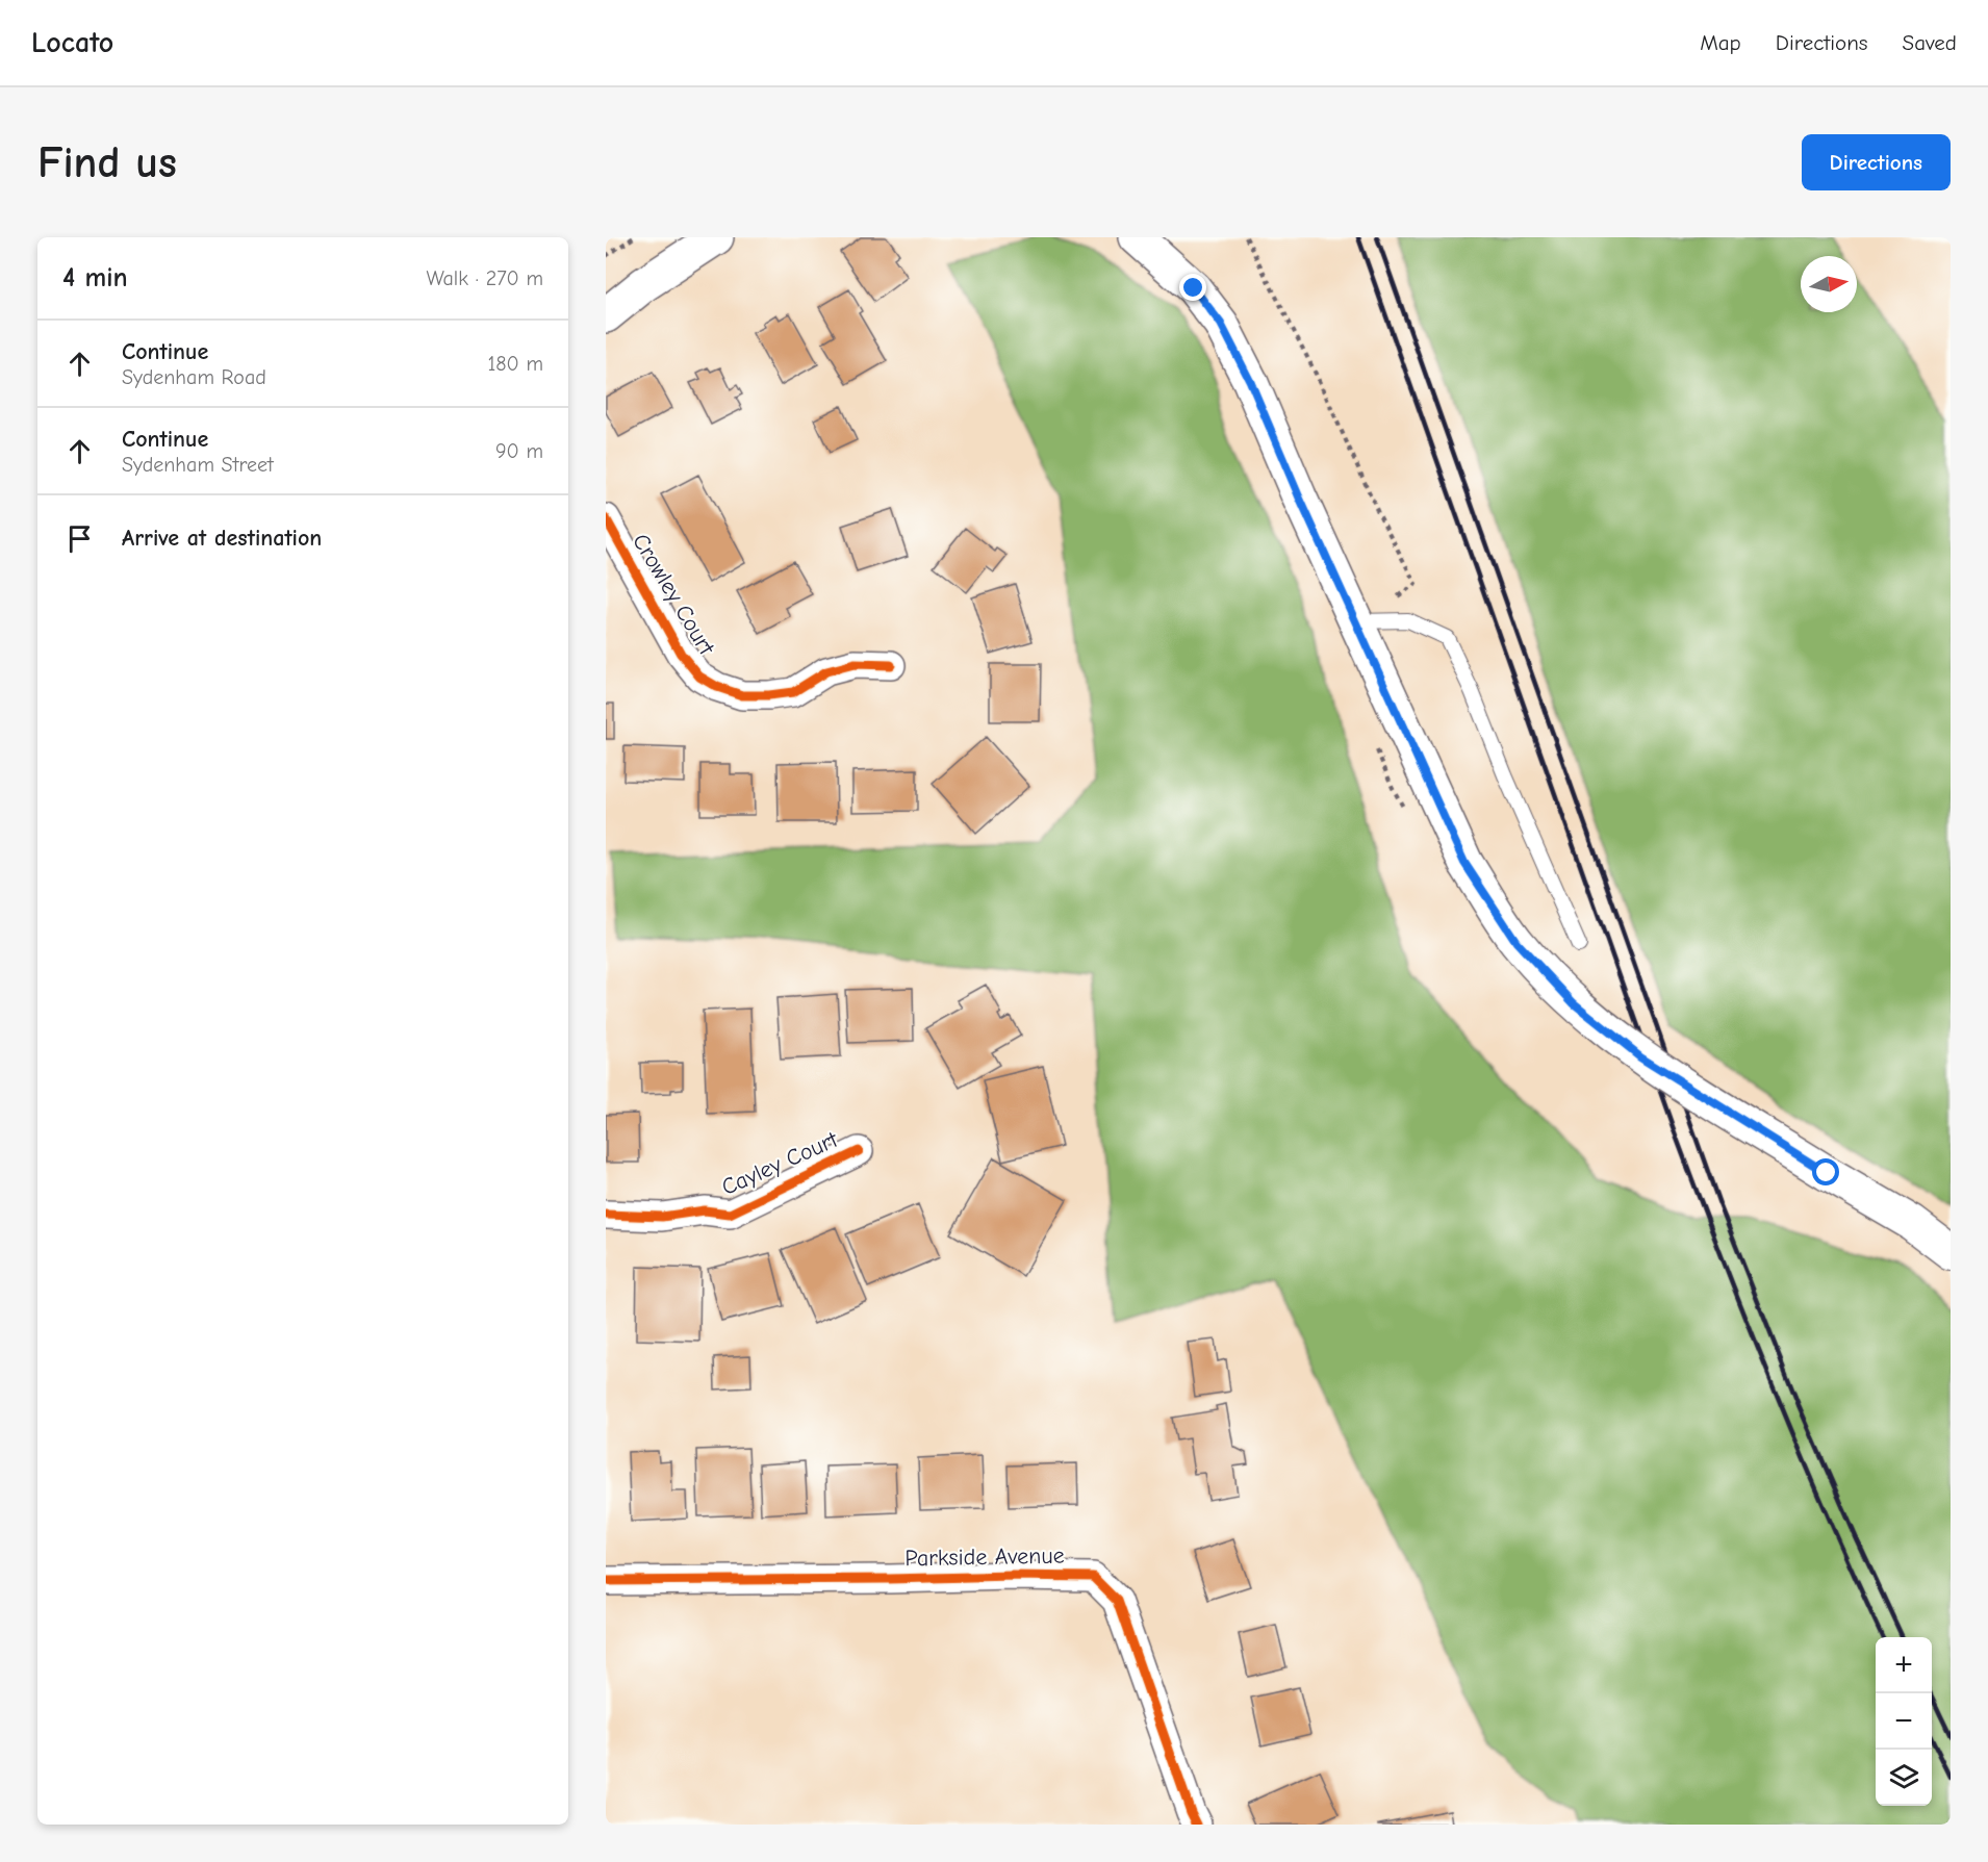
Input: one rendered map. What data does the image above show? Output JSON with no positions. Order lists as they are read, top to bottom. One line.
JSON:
{"streets":{"street":["Crowley Court","Cayley Court","Parkside Avenue"]},"north":"right","page":{"header":"Locato","nav":["Map","Directions","Saved"],"buttons":"Directions","title":"Find us","heading":["4 min","Walk · 270 m"],"list":[["Continue","Sydenham Road","180 m"],["Continue","Sydenham Street","90 m"],"Arrive at destination"],"map_buttons":["+","−"]}}
